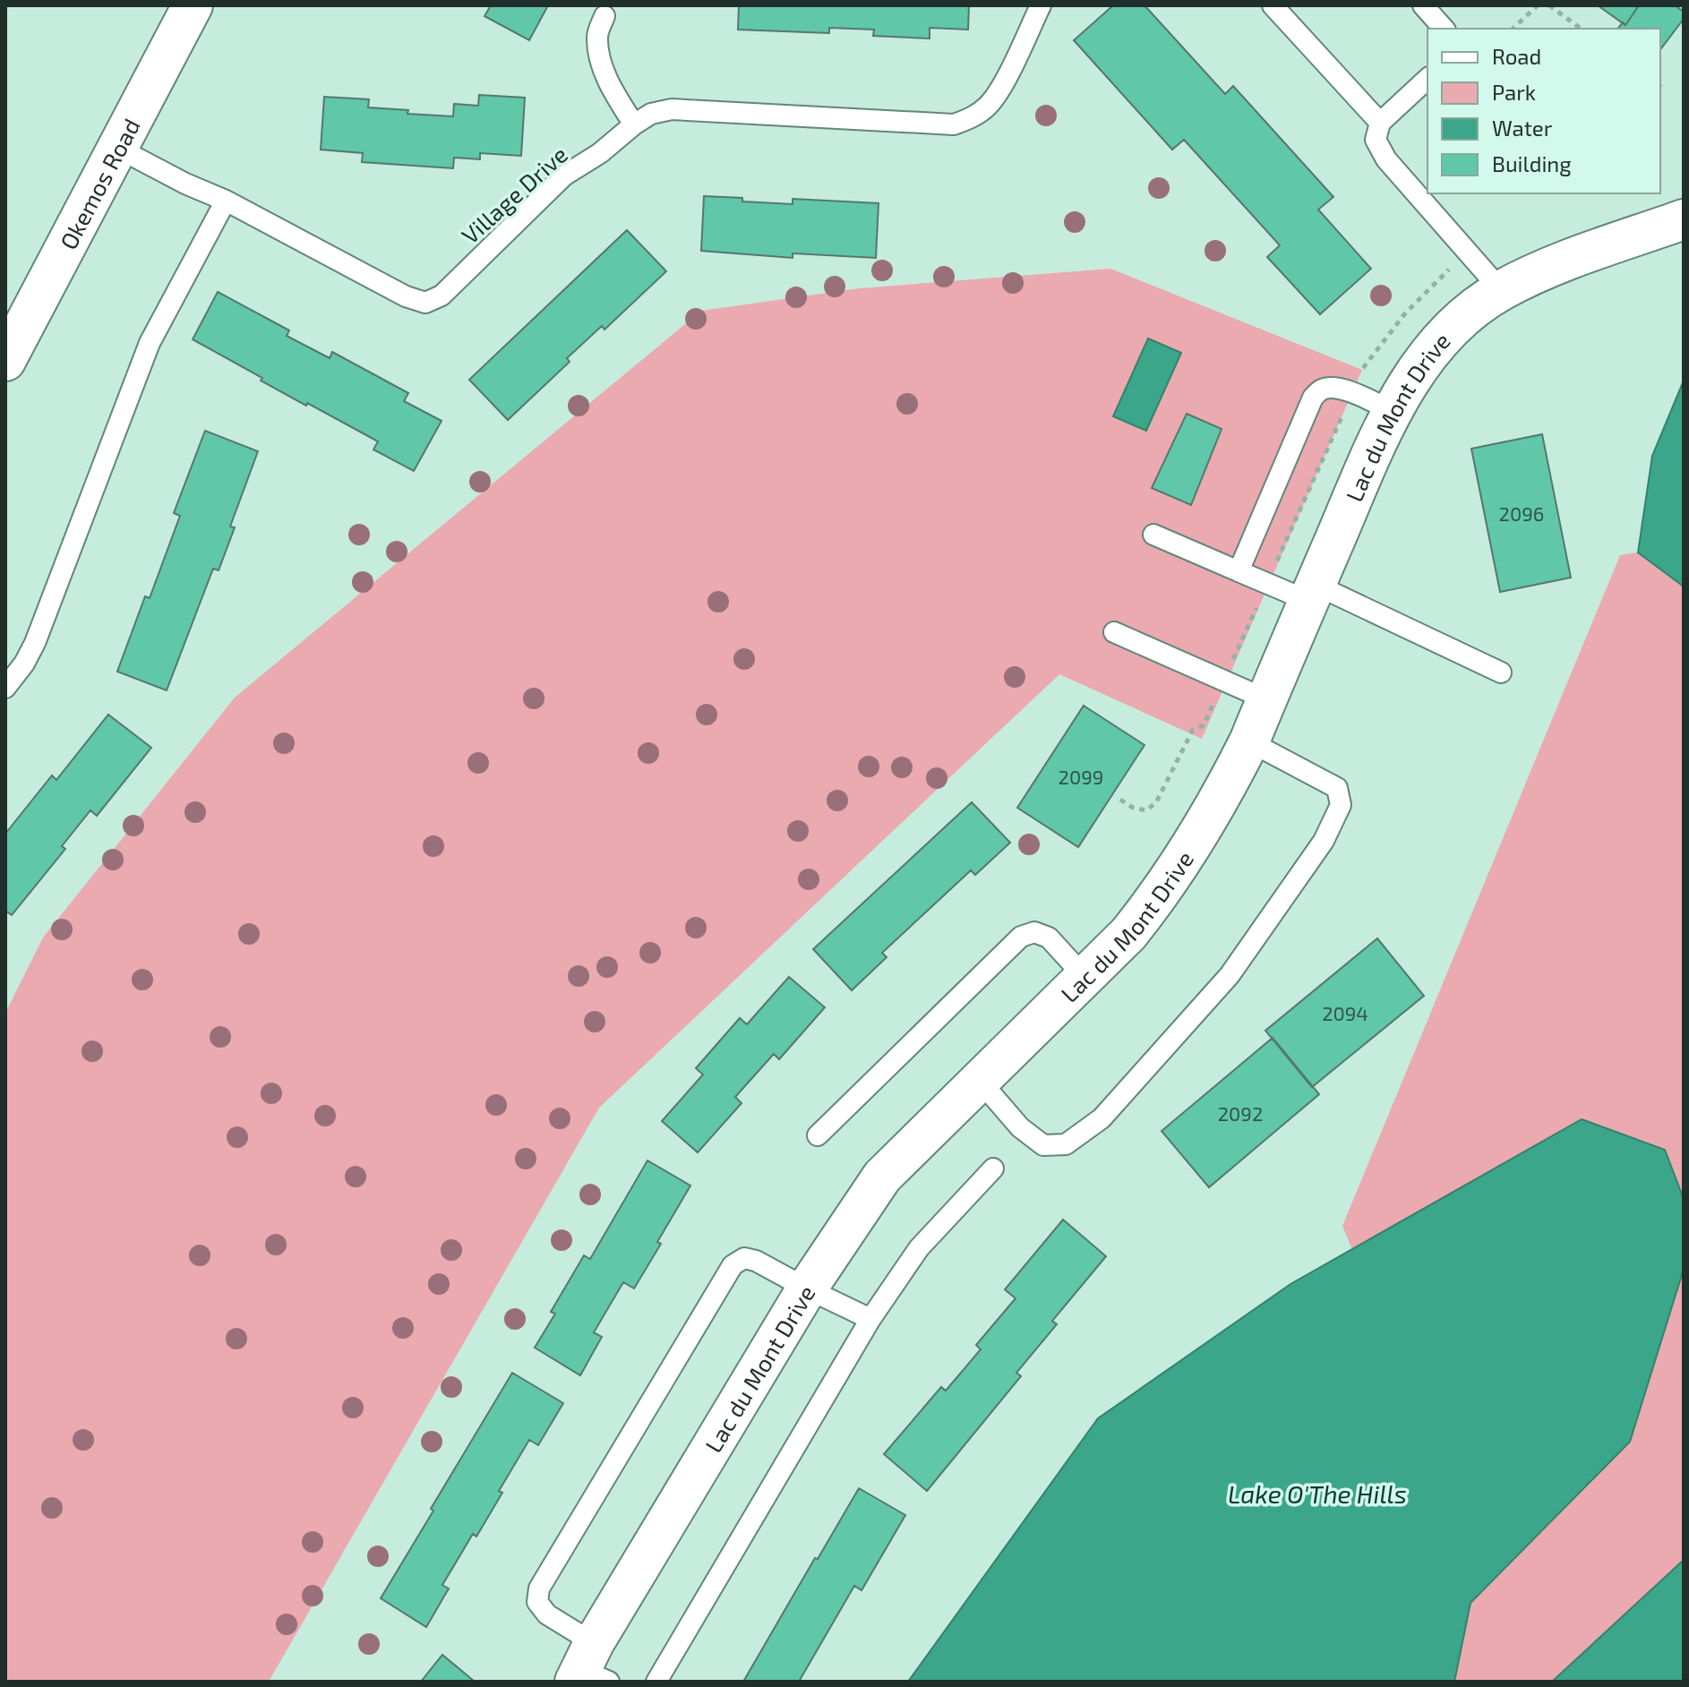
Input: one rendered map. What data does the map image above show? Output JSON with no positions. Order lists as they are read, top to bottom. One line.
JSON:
{"streets":{"street":["Okemos Road","Lac du Mont Drive"],"lane":["Village Drive"]},"crossings":[["Okemos Road","Village Drive"]],"water":["Lake O'The Hills"],"house_numbers":["2096","2099","2094","2092"],"legend":["Road","Park","Water","Building"]}
